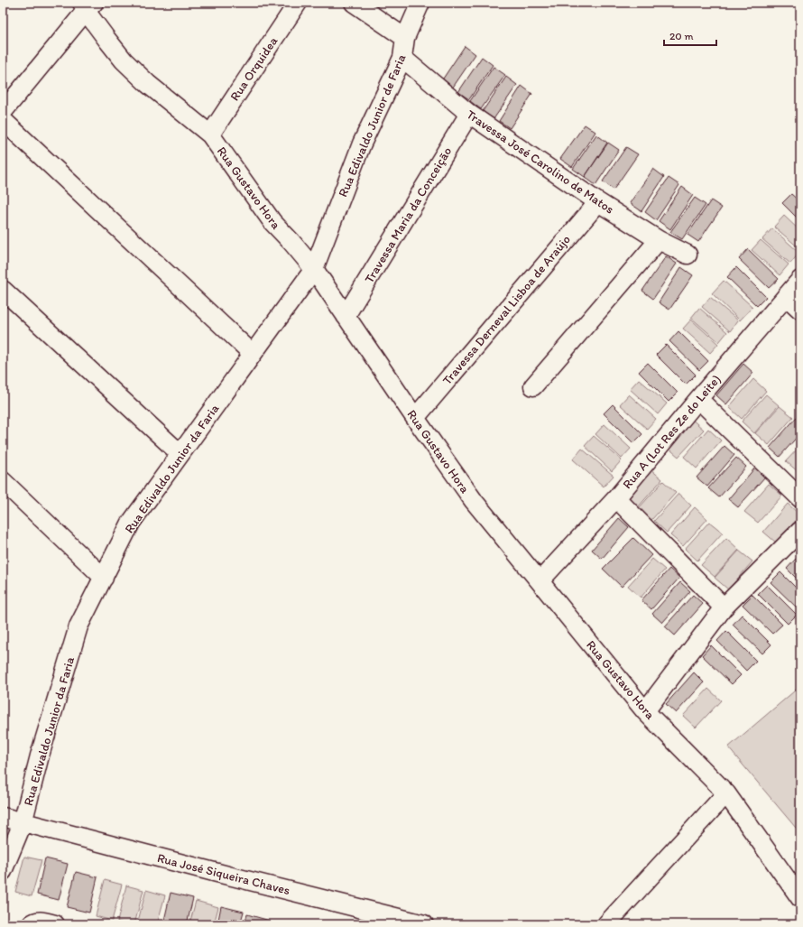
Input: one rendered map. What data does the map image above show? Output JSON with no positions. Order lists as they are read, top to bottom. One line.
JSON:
{"streets":{"street":["Rua Orquidea","Rua Edivaldo Junior de Faria","Travessa José Carolino de Matos","Rua Gustavo Hora","Travessa Maria da Conceição","Travessa Derneval Lisboa de Araújo","Rua A (Lot Res Ze do Leite)","Rua Edivaldo Junior da Faria","Rua José Siqueira Chaves"]},"crossings":[["Rua Orquidea","Rua Gustavo Hora"],["Rua Edivaldo Junior de Faria","Travessa José Carolino de Matos"],["Rua Edivaldo Junior de Faria","Rua Gustavo Hora"],["Rua Edivaldo Junior de Faria","Rua Edivaldo Junior da Faria"],["Travessa José Carolino de Matos","Travessa Maria da Conceição"],["Travessa José Carolino de Matos","Travessa Derneval Lisboa de Araújo"],["Rua Gustavo Hora","Travessa Maria da Conceição"],["Rua Gustavo Hora","Travessa Derneval Lisboa de Araújo"],["Rua Gustavo Hora","Rua A (Lot Res Ze do Leite)"],["Rua Gustavo Hora","Rua Edivaldo Junior da Faria"],["Rua Edivaldo Junior da Faria","Rua José Siqueira Chaves"]],"scale_bar":"20 m"}
